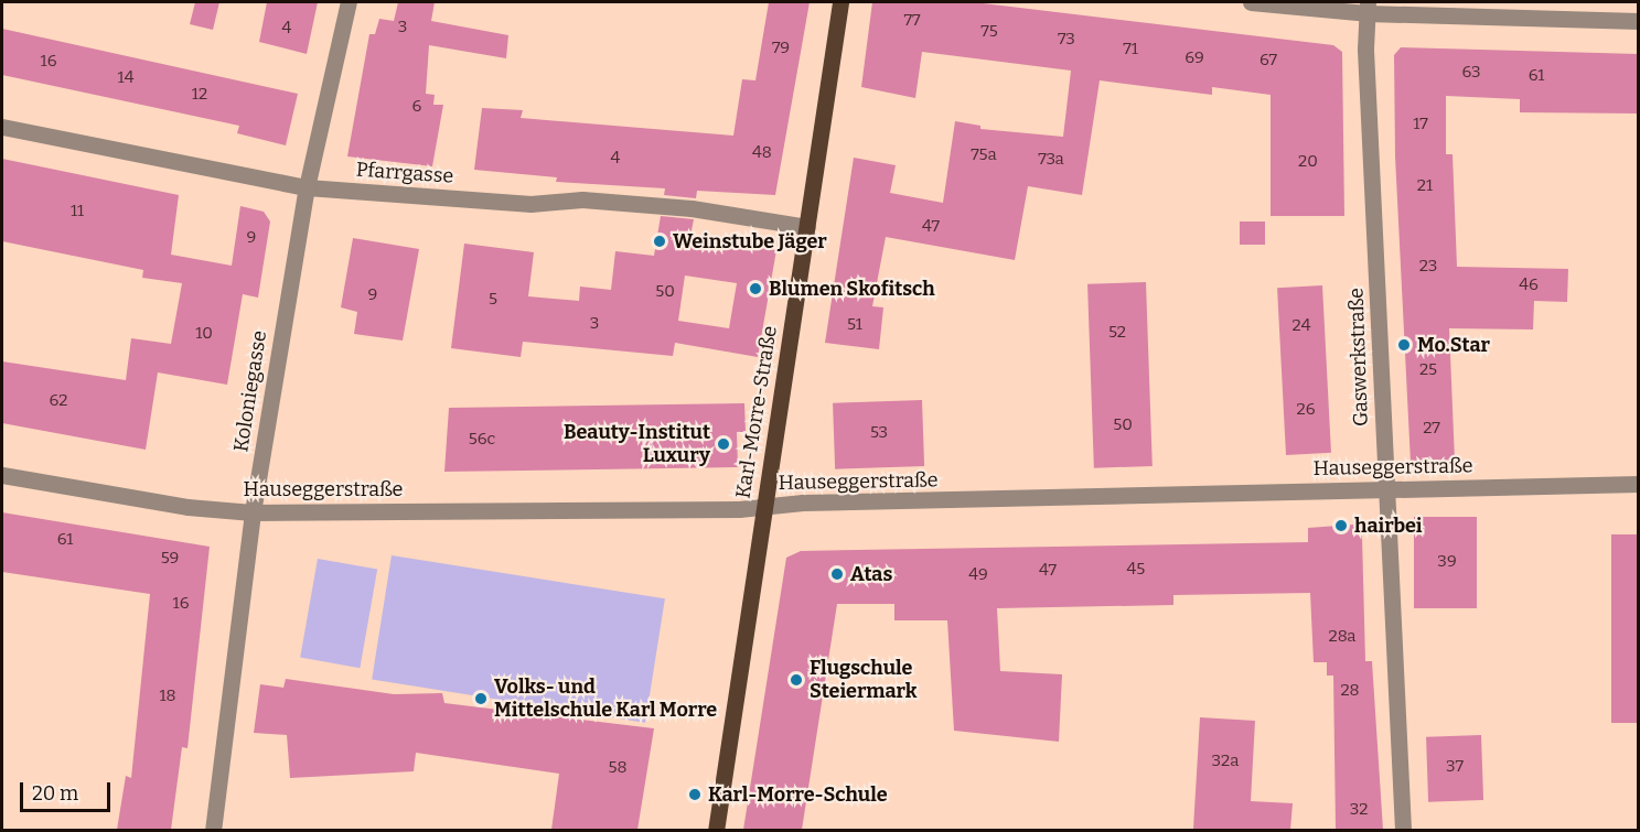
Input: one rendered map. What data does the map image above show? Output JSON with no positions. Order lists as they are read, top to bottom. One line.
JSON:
{"streets":{"main road":["Karl-Morre-Straße"],"street":["Pfarrgasse","Gaswerkstraße","Koloniegasse","Hauseggerstraße"]},"crossings":[["Pfarrgasse","Koloniegasse"],["Pfarrgasse","Karl-Morre-Straße"],["Gaswerkstraße","Hauseggerstraße"],["Koloniegasse","Hauseggerstraße"],["Karl-Morre-Straße","Hauseggerstraße"]],"places":["Weinstube Jäger","Blumen Skofitsch","Mo.Star","Beauty-Institut Luxury","hairbei","Atas","Flugschule Steiermark","Volks- und Mittelschule Karl Morre","Karl-Morre-Schule"],"house_numbers":["77","3","4","75","73","79","71","69","67","16","63","61","14","12","6","17","48","75a","4","73a","20","21","11","47","9","23","46","50","9","5","3","51","24","52","10","25","62","26","50","27","53","56c","61","59","39","45","47","49","16","28a","28","18","32a","37","58","32"],"scale_bar":"20 m"}
